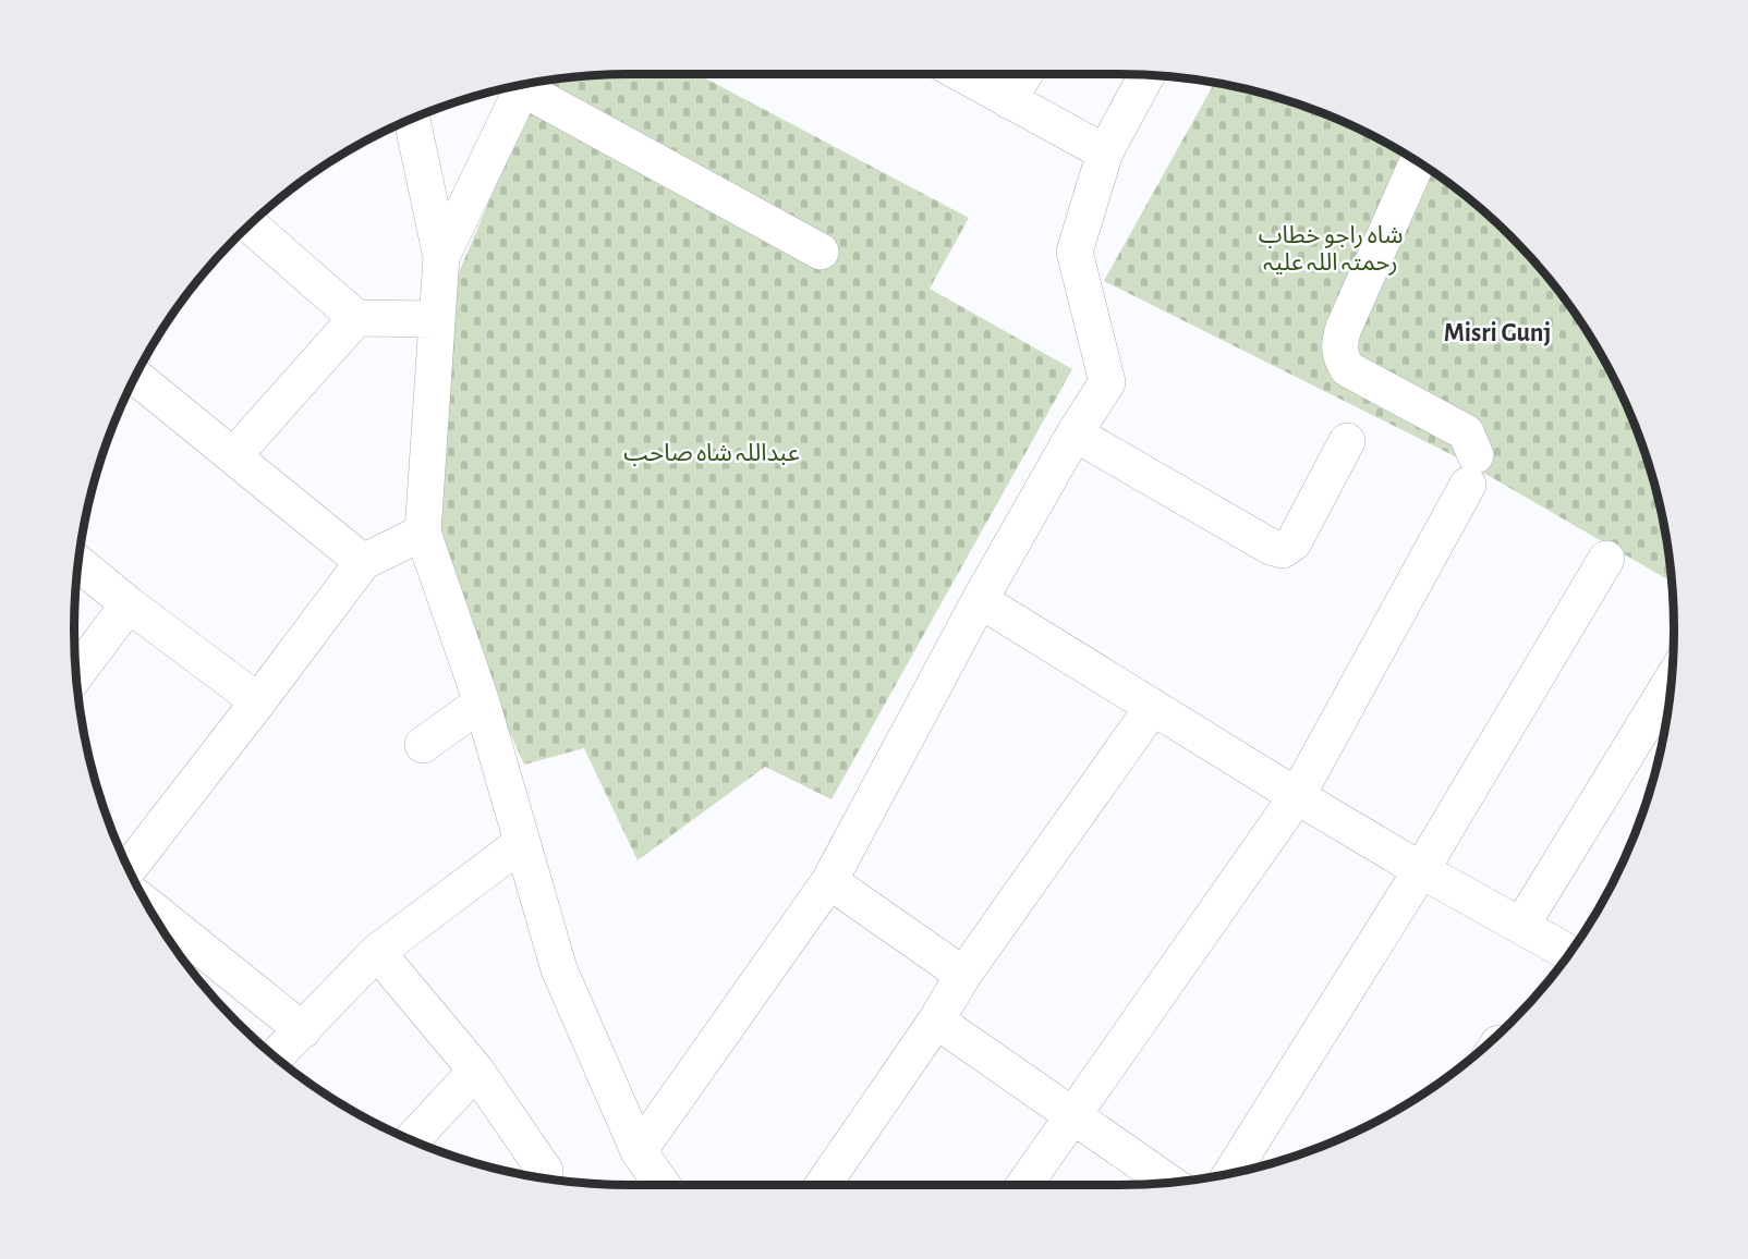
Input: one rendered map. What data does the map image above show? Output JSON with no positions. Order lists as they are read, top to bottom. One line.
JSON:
{"districts":["Misri Gunj"],"parks":["شاہ راجو خطاب رحمتہ اللہ علیہ","عبداللہ شاہ صاحب"]}
